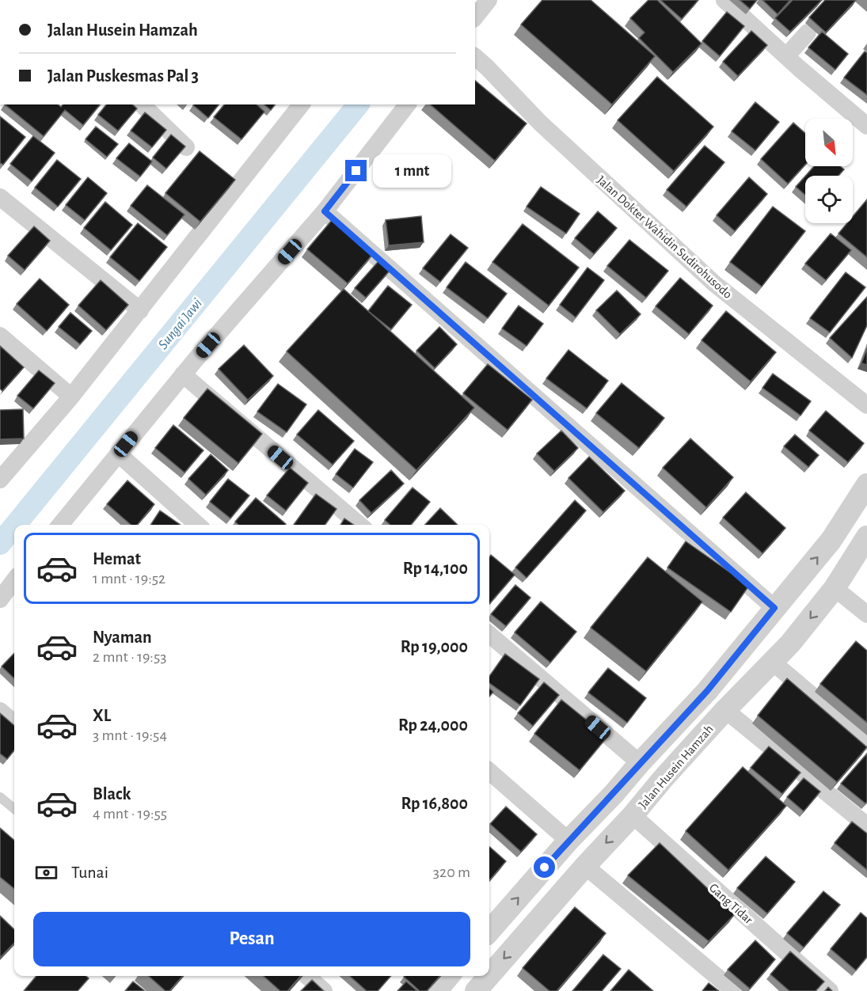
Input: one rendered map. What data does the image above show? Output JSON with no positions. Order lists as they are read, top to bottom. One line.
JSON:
{"streets":{"street":["Jalan Dokter Wahidin Sudirohusodo","Jalan Husein Hamzah","Gang Tidar"]},"crossings":[["Jalan Husein Hamzah","Gang Tidar"]],"water":["Sungai Jawi"],"north":"bottom right","page":{"banner":["Jalan Husein Hamzah","Jalan Puskesmas Pal 3"],"bubble":"1 mnt","list":[{"name":"Hemat","note":"1 mnt · 19:52","value":"Rp 14,100"},{"name":"Nyaman","note":"2 mnt · 19:53","value":"Rp 19,000"},{"name":"XL","note":"3 mnt · 19:54","value":"Rp 24,000"},{"name":"Black","note":"4 mnt · 19:55","value":"Rp 16,800"}],"pay":["Tunai","320 m"],"buttons":"Pesan"}}
